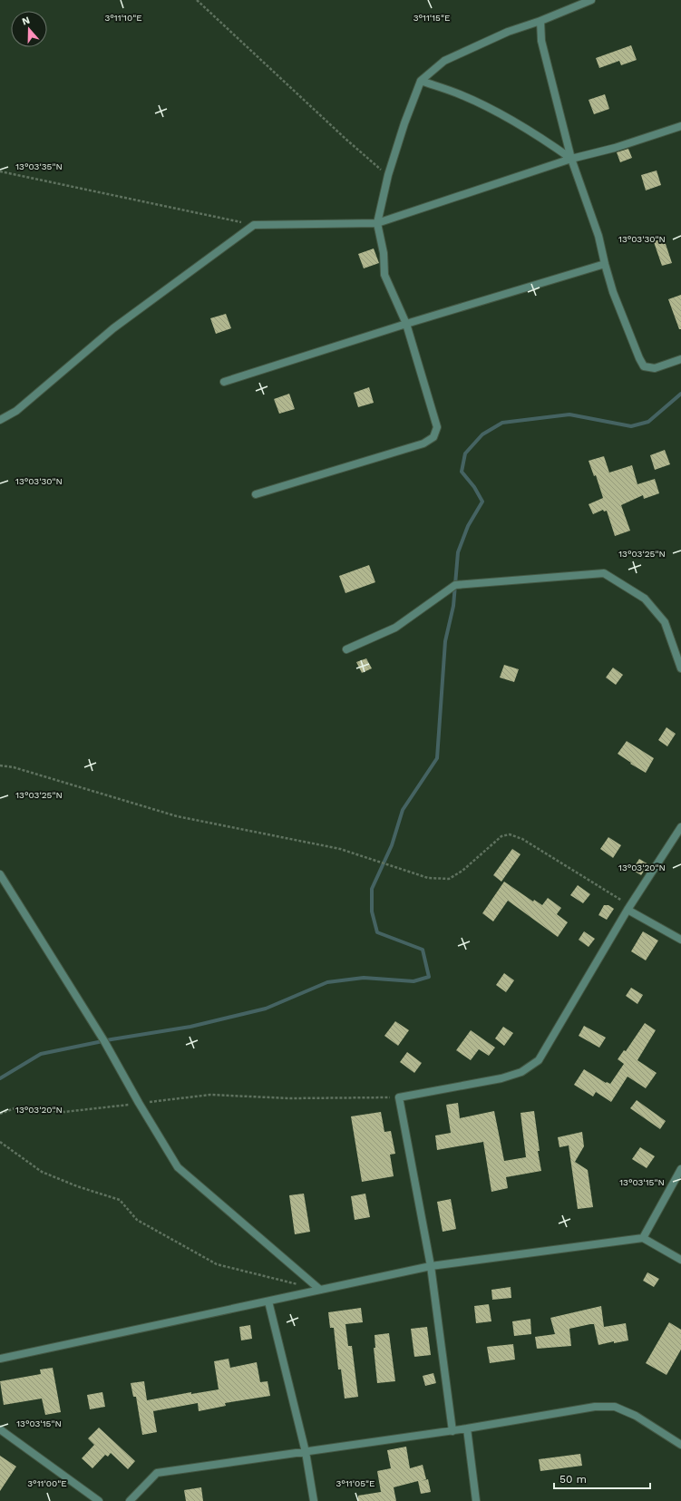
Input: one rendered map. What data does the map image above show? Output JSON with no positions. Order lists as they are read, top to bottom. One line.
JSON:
{"scale_bar":"50 m","north":"top","coordinates":["3°11'10\"E","3°11'15\"E","13°03'35\"N","13°03'30\"N","13°03'25\"N","13°03'20\"N","13°03'15\"N","3°11'00\"E","3°11'05\"E"]}
